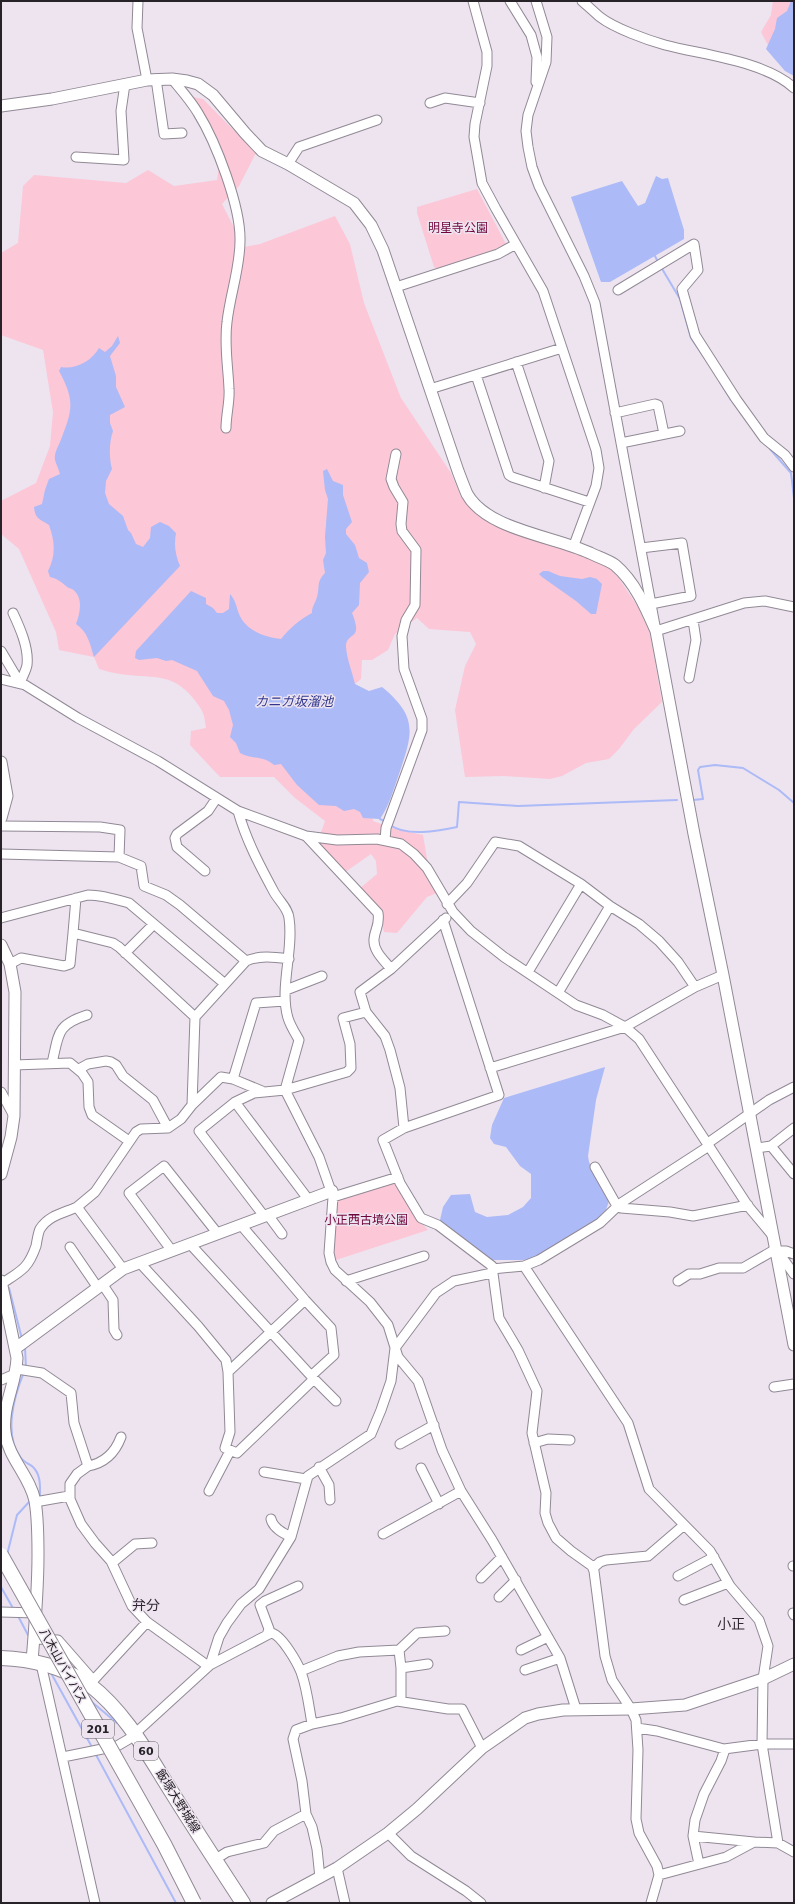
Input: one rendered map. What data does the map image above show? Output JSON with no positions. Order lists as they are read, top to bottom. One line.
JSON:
{"streets":{"main road":["八木山バイパス","201","60","飯塚大野城線"]},"districts":["弁分","小正"],"water":["カニガ坂溜池"],"parks":["明星寺公園","小正西古墳公園"]}
